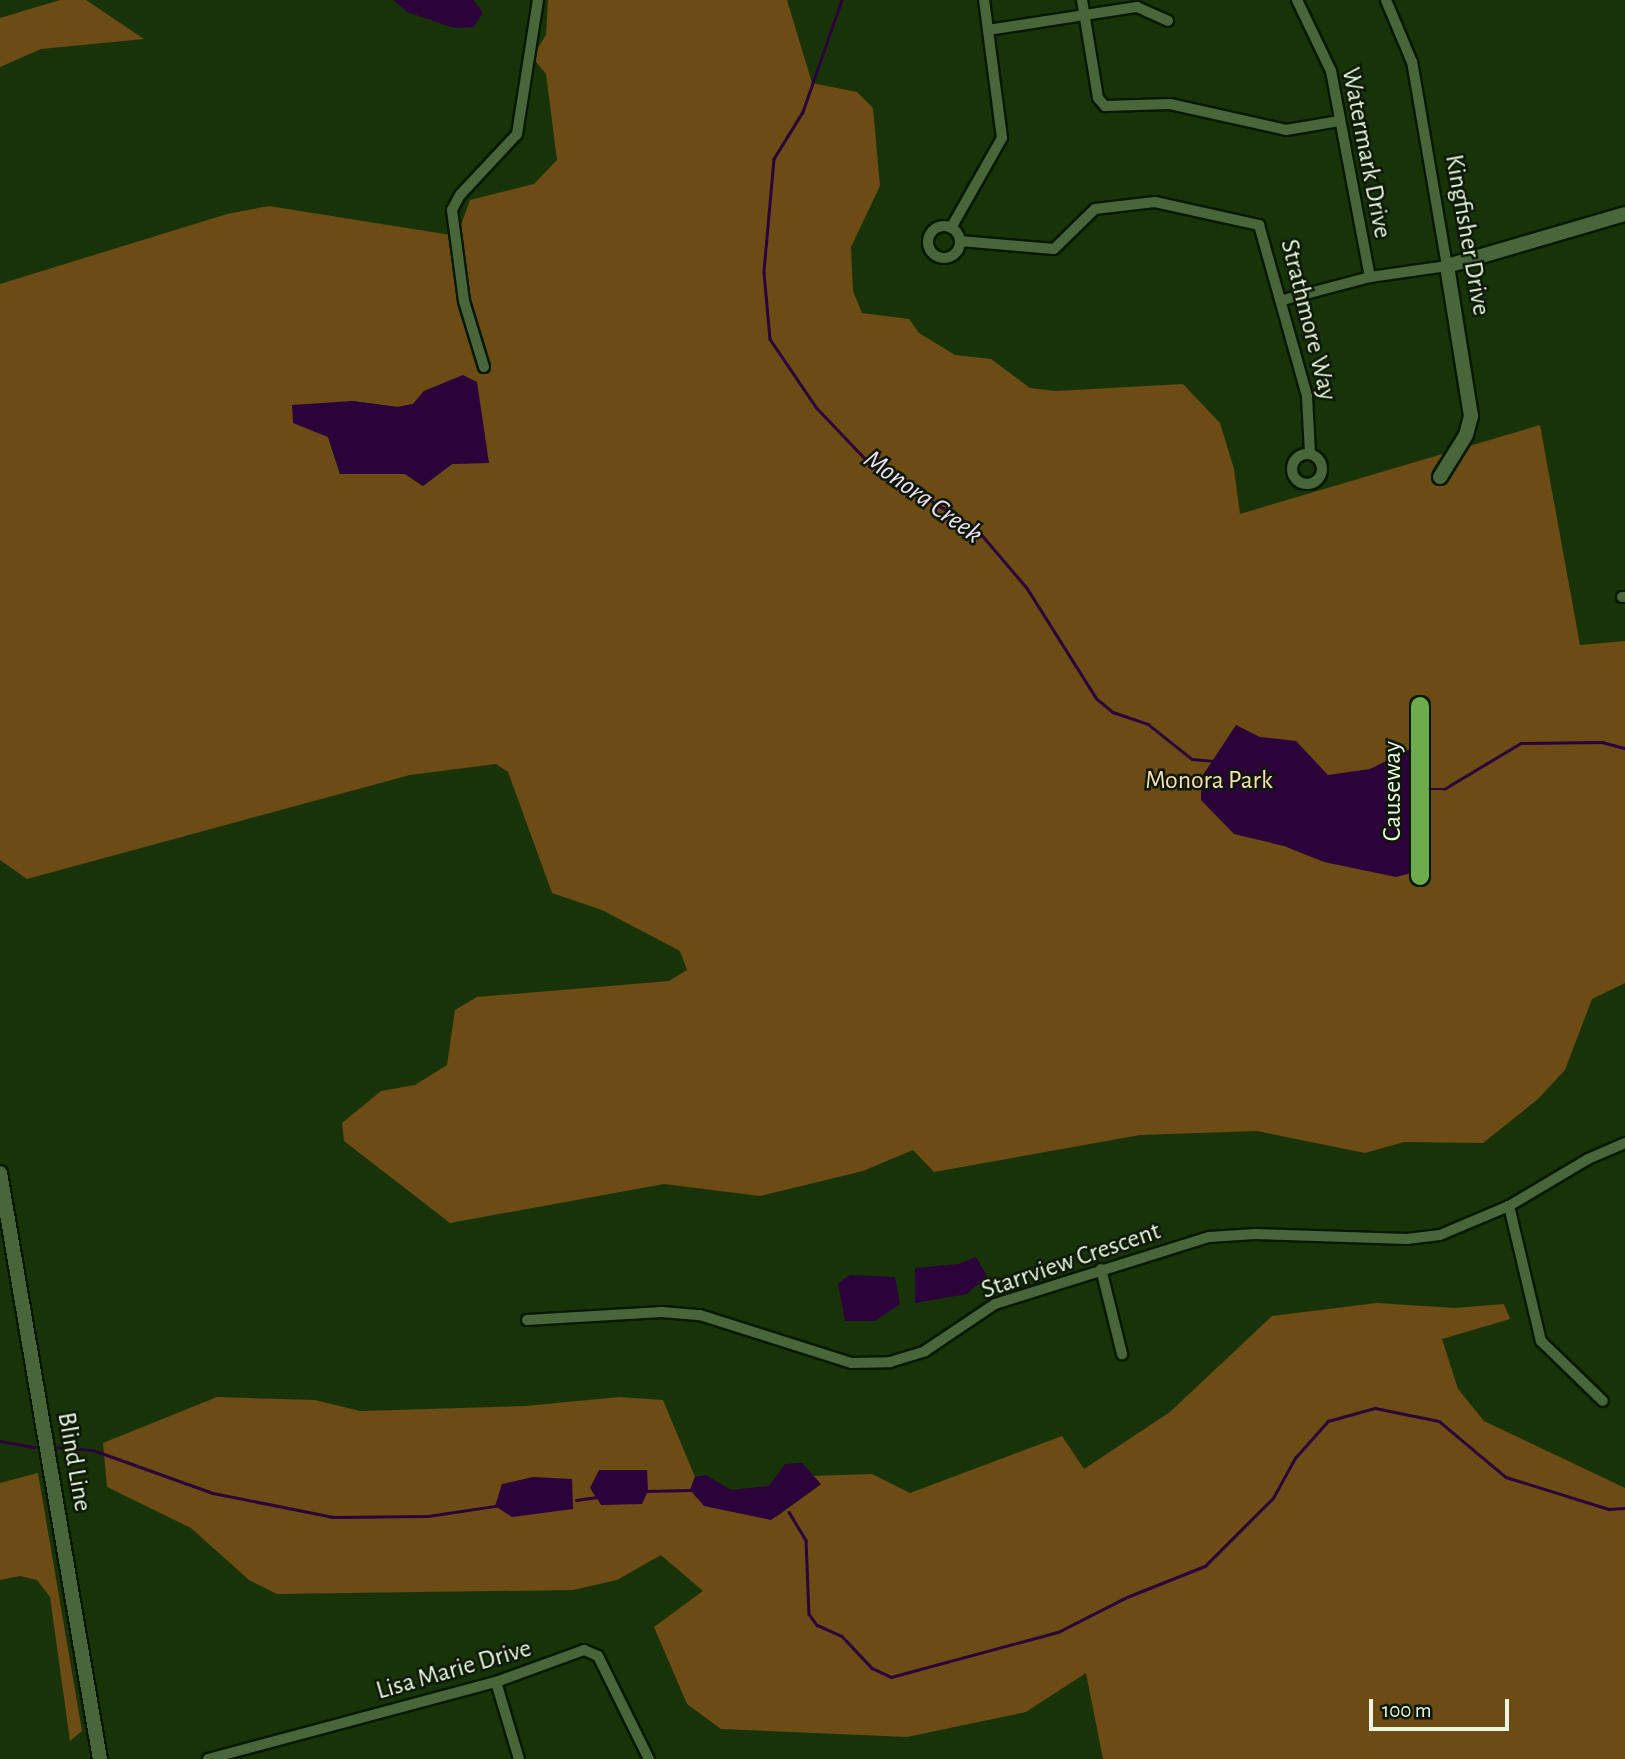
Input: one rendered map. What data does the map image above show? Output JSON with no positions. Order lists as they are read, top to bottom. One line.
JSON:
{"streets":{"highway":["Causeway"],"street":["Watermark Drive","Kingfisher Drive","Strathmore Way","Starrview Crescent","Blind Line","Lisa Marie Drive"]},"water":["Monora Creek"],"parks":["Monora Park"],"scale_bar":"100 m"}
